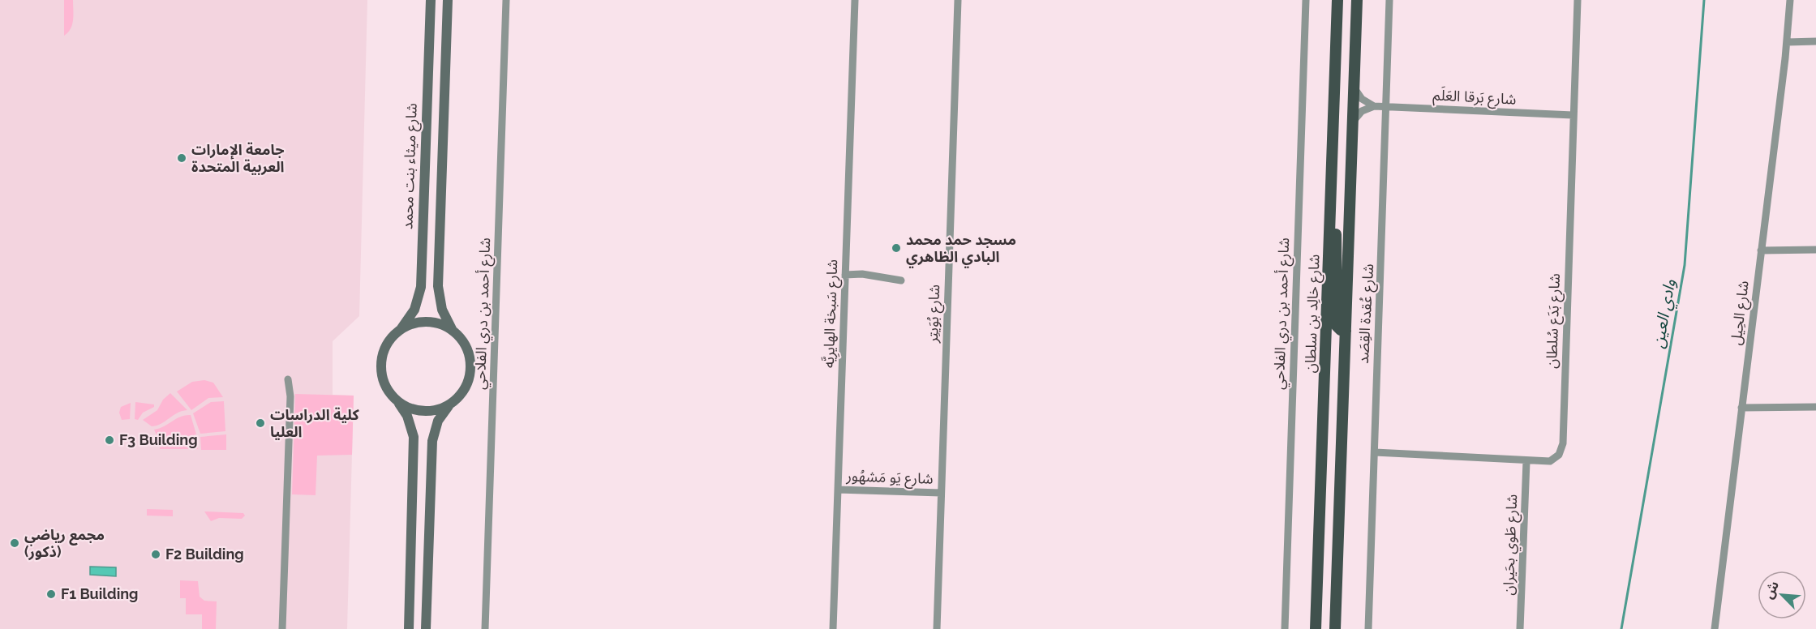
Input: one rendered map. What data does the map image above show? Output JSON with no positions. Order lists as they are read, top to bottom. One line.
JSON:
{"streets":{"main road":["شارع ميثاء بنت محمد","شارع خالِد بن سلطان"],"street":["شارع بَرقا العَلَم","شارع الحِيل","شارع أحمد بن دري الفلاحي","شارع سَبخة الهايرِيَّه","شارع بُوَيتِر","شارع عُقدة القِصَد","شارع بَدَع سُلطان","شارع يَو مَشهُور","شارع طَوي بحَيران"]},"crossings":[["شارع بَرقا العَلَم","شارع عُقدة القِصَد"],["شارع بَرقا العَلَم","شارع بَدَع سُلطان"],["شارع سَبخة الهايرِيَّه","شارع يَو مَشهُور"],["شارع بُوَيتِر","شارع يَو مَشهُور"],["شارع عُقدة القِصَد","شارع بَدَع سُلطان"],["شارع بَدَع سُلطان","شارع طَوي بحَيران"]],"water":["وادي العين"],"places":["جامعة الإمارات العربية المتحدة","مسجد حمد محمد البادي الظاهري","كلية الدراسات العليا","F3 Building","مجمع رياضي (ذكور)","F2 Building","F1 Building"],"north":"top left"}
